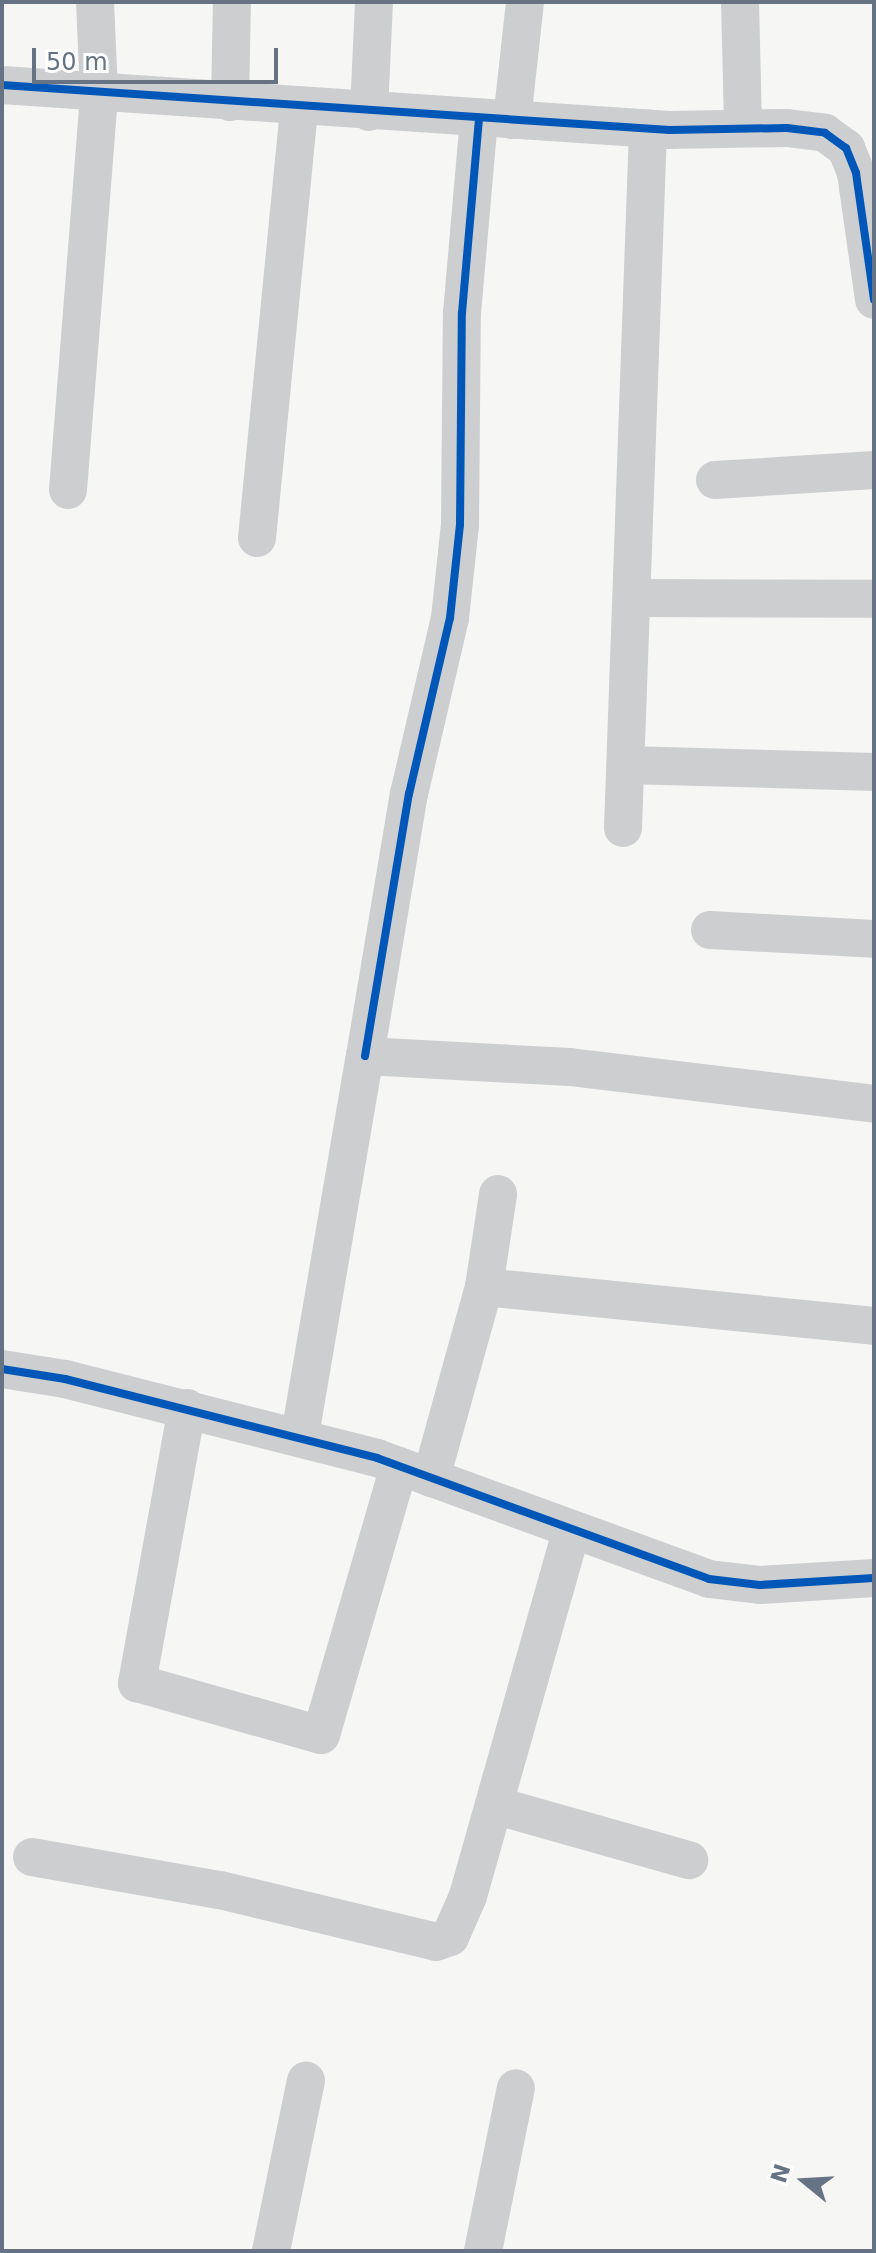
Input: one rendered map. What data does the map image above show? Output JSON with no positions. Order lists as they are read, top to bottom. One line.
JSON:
{"scale_bar":"50 m","north":"left"}
